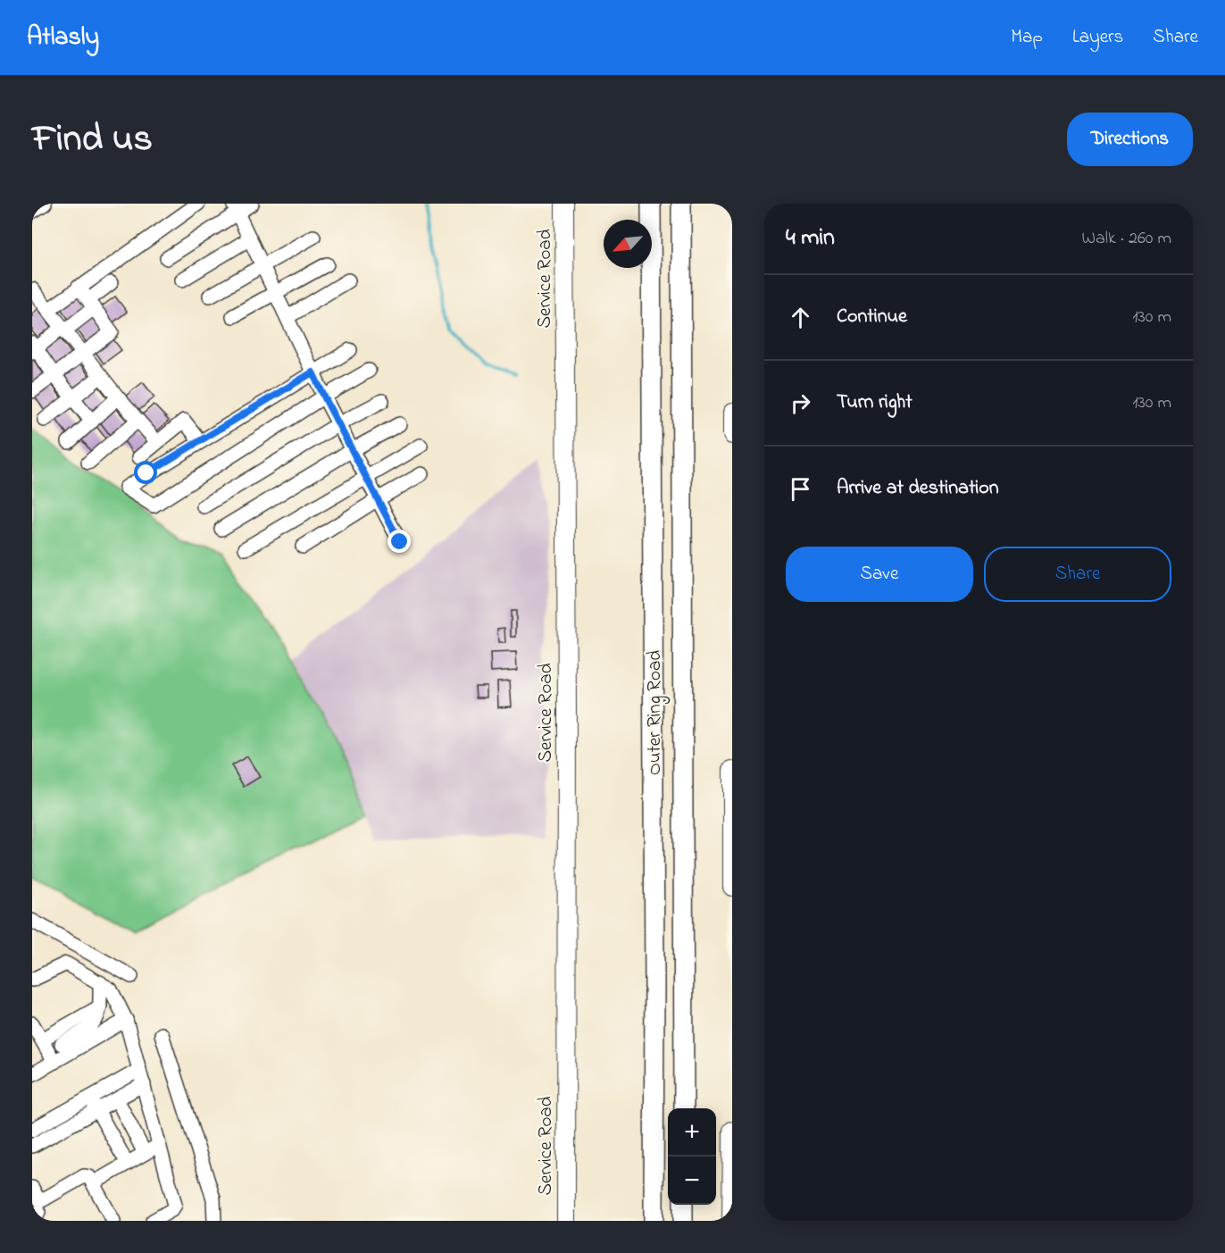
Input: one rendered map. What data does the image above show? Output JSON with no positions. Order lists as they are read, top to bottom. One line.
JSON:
{"streets":{"highway":["Outer Ring Road"],"main road":["Service Road"]},"north":"bottom left","page":{"header":"Atlasly","nav":["Map","Layers","Share"],"title":"Find us","buttons":["Directions",["Save","Share"]],"heading":["4 min","Walk · 260 m"],"list":[["Continue","130 m"],["Turn right","130 m"],"Arrive at destination"],"map_buttons":["+","−"]}}
